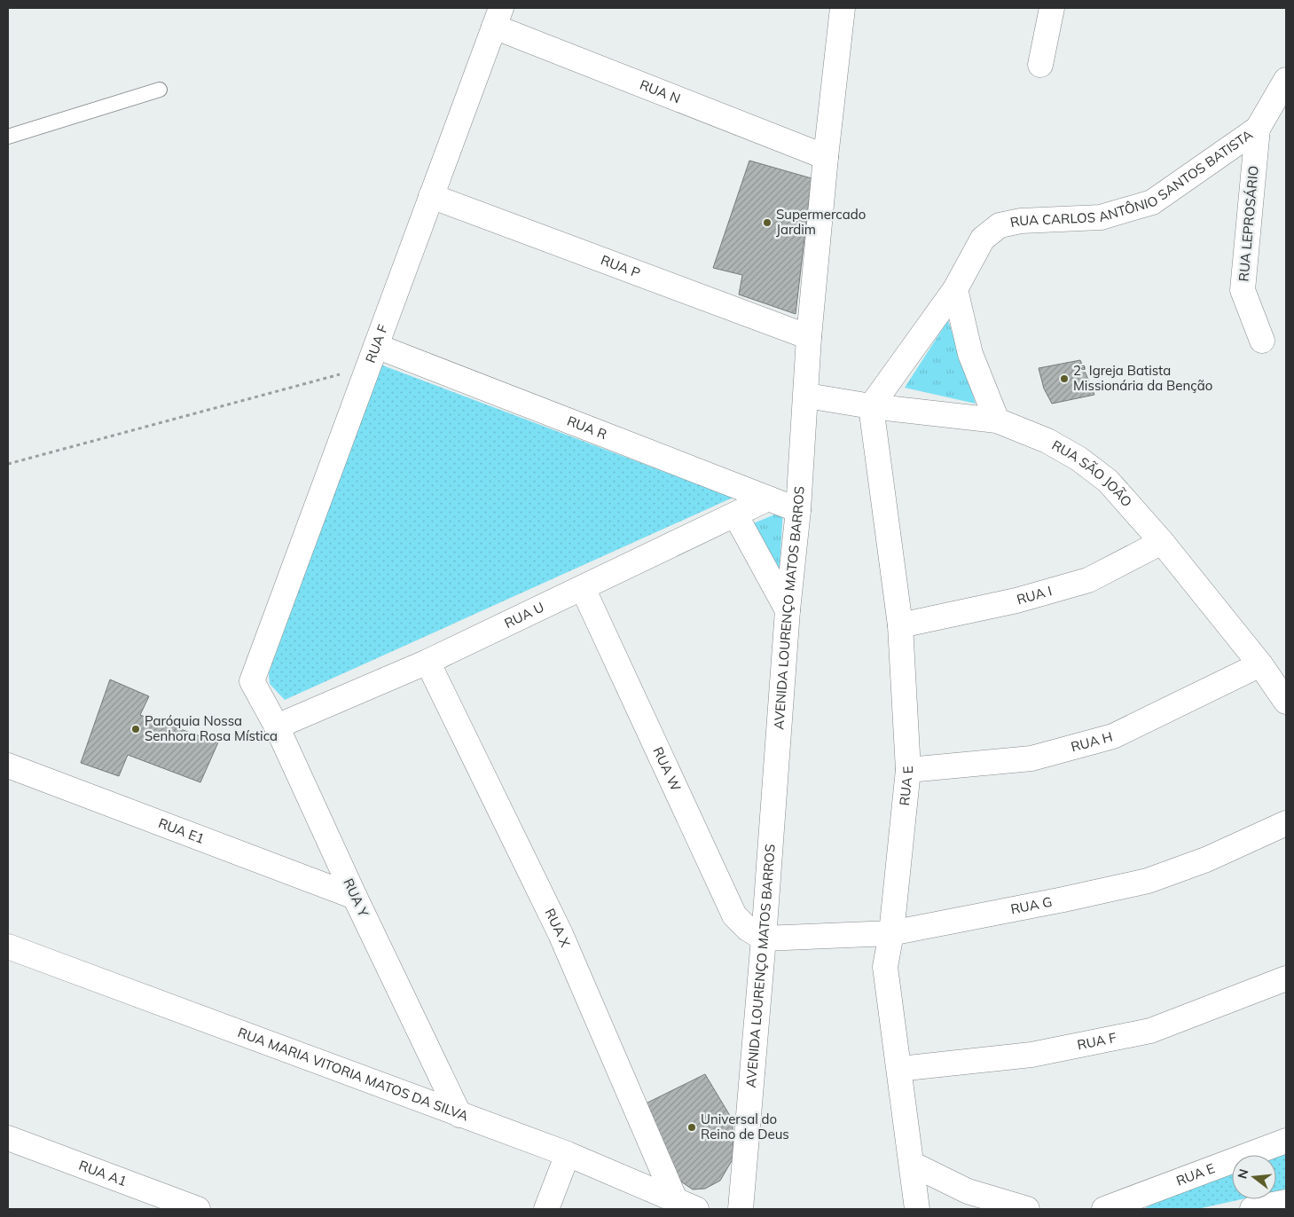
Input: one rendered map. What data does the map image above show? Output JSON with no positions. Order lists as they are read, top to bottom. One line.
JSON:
{"streets":{"street":["RUA N","RUA CARLOS ANTÔNIO SANTOS BATISTA","RUA LEPROSÁRIO","RUA P","RUA F","RUA R","RUA SÃO JOÃO","RUA I","AVENIDA LOURENÇO MATOS BARROS","RUA U","RUA H","RUA W","RUA E","RUA E1","RUA Y","RUA G","RUA X","RUA MARIA VITORIA MATOS DA SILVA","RUA A1"]},"crossings":[["RUA N","RUA F"],["RUA N","AVENIDA LOURENÇO MATOS BARROS"],["RUA CARLOS ANTÔNIO SANTOS BATISTA","RUA LEPROSÁRIO"],["RUA CARLOS ANTÔNIO SANTOS BATISTA","RUA SÃO JOÃO"],["RUA CARLOS ANTÔNIO SANTOS BATISTA","RUA E"],["RUA P","RUA F"],["RUA P","AVENIDA LOURENÇO MATOS BARROS"],["RUA F","RUA R"],["RUA F","RUA E"],["RUA F","RUA Y"],["RUA R","AVENIDA LOURENÇO MATOS BARROS"],["RUA R","RUA U"],["RUA SÃO JOÃO","RUA I"],["RUA SÃO JOÃO","AVENIDA LOURENÇO MATOS BARROS"],["RUA SÃO JOÃO","RUA H"],["RUA SÃO JOÃO","RUA E"],["RUA I","RUA E"],["AVENIDA LOURENÇO MATOS BARROS","RUA W"],["AVENIDA LOURENÇO MATOS BARROS","RUA G"],["RUA U","RUA W"],["RUA U","RUA Y"],["RUA U","RUA X"],["RUA H","RUA E"],["RUA W","RUA G"],["RUA E","RUA G"],["RUA E1","RUA Y"],["RUA Y","RUA MARIA VITORIA MATOS DA SILVA"],["RUA X","RUA MARIA VITORIA MATOS DA SILVA"]],"places":["Supermercado Jardim","2ª Igreja Batista Missionária da Benção","Paróquia Nossa Senhora Rosa Mística","Universal do Reino de Deus"],"north":"left"}
